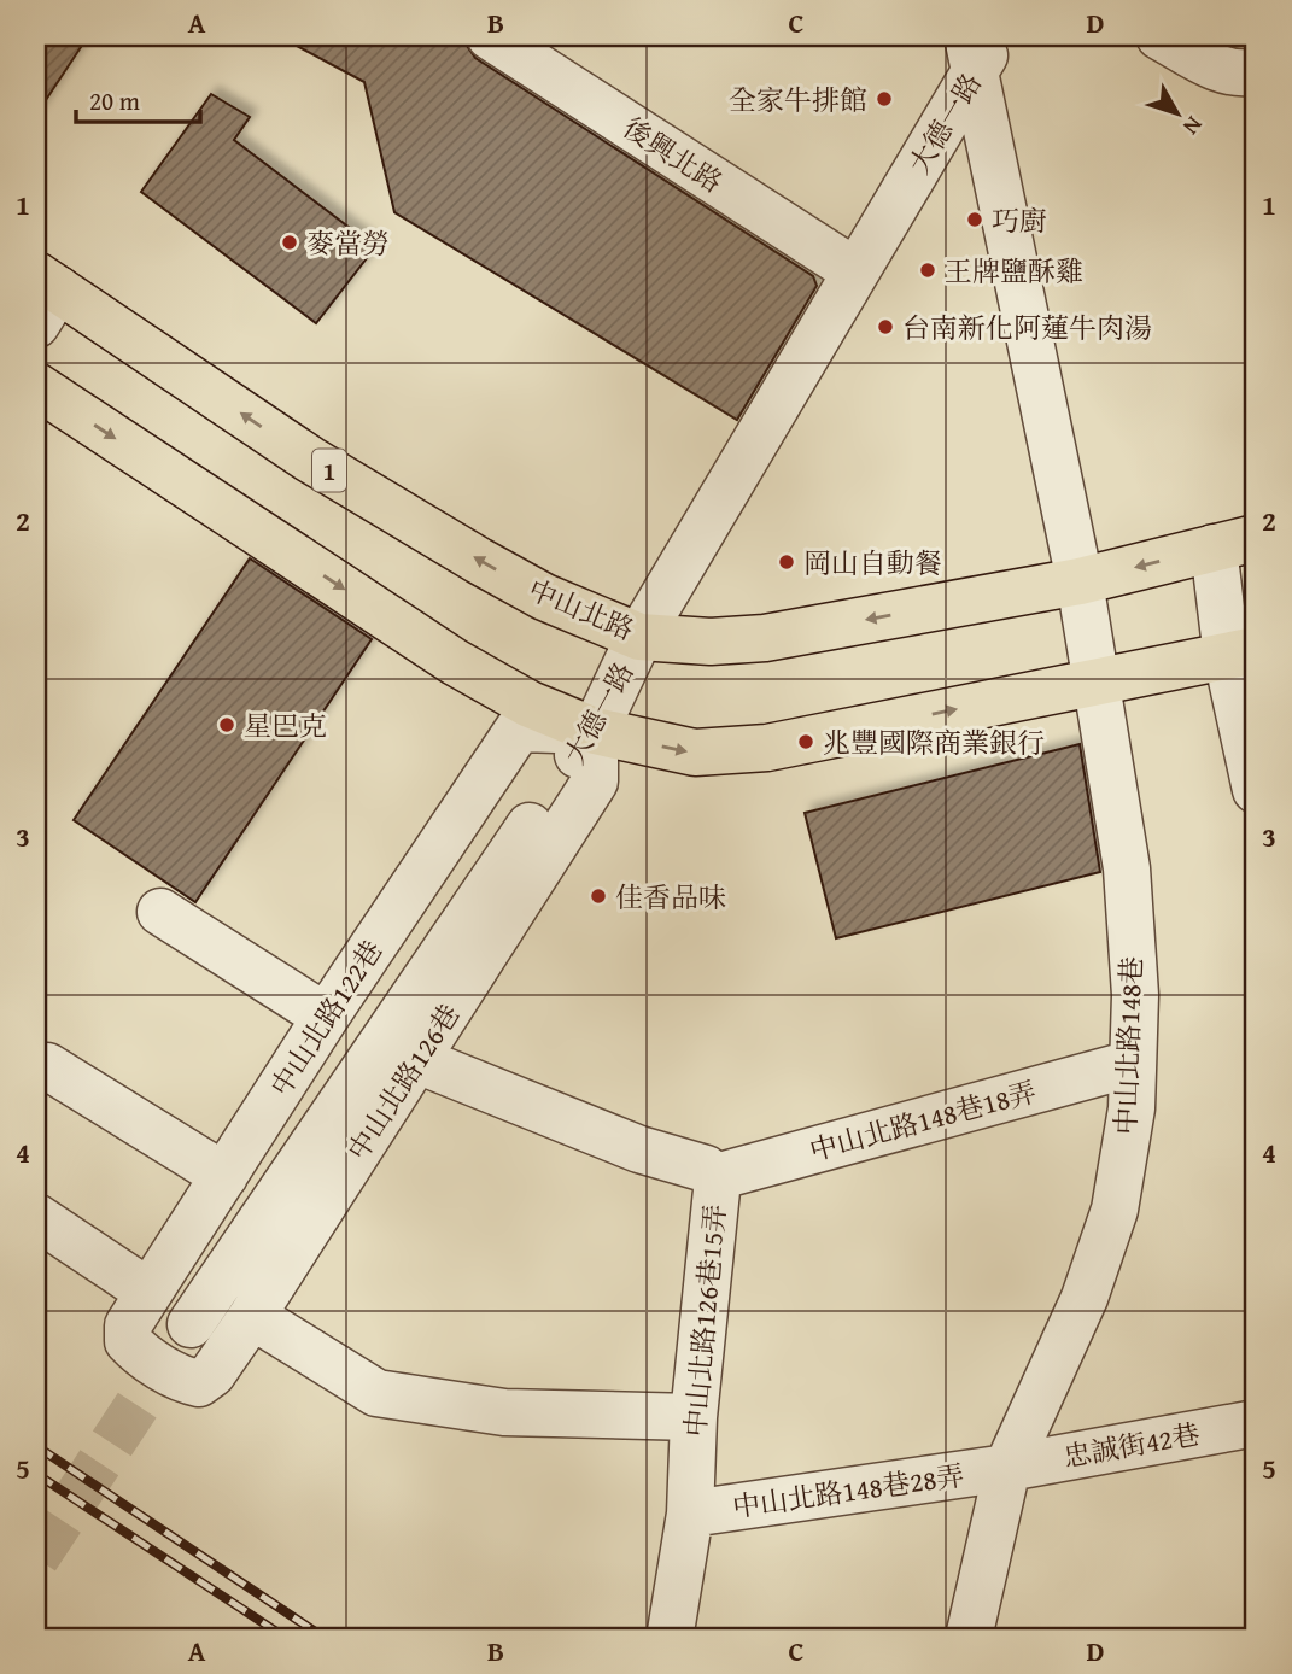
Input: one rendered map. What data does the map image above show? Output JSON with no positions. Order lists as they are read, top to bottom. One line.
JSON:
{"streets":{"main road":["1","中山北路"],"street":["大德一路","後興北路","中山北路122巷","中山北路148巷","中山北路126巷","中山北路148巷18弄","中山北路126巷15弄","忠誠街42巷","中山北路148巷28弄"]},"crossings":[["大德一路","後興北路"],["大德一路","中山北路"],["大德一路","中山北路122巷"],["大德一路","中山北路148巷"],["大德一路","中山北路126巷"],["中山北路","中山北路148巷"],["中山北路122巷","中山北路126巷"],["中山北路148巷","中山北路148巷18弄"],["中山北路148巷","忠誠街42巷"],["中山北路148巷","中山北路148巷28弄"],["中山北路126巷","中山北路126巷15弄"],["中山北路148巷18弄","中山北路126巷15弄"],["中山北路126巷15弄","中山北路148巷28弄"],["忠誠街42巷","中山北路148巷28弄"]],"places":["全家牛排館","巧廚","麥當勞","王牌鹽酥雞","台南新化阿蓮牛肉湯","岡山自動餐","星巴克","兆豐國際商業銀行","佳香品味"],"scale_bar":"20 m","north":"bottom right","grid":{"columns":["A","B","C","D"],"rows":["1","2","3","4","5"]}}
